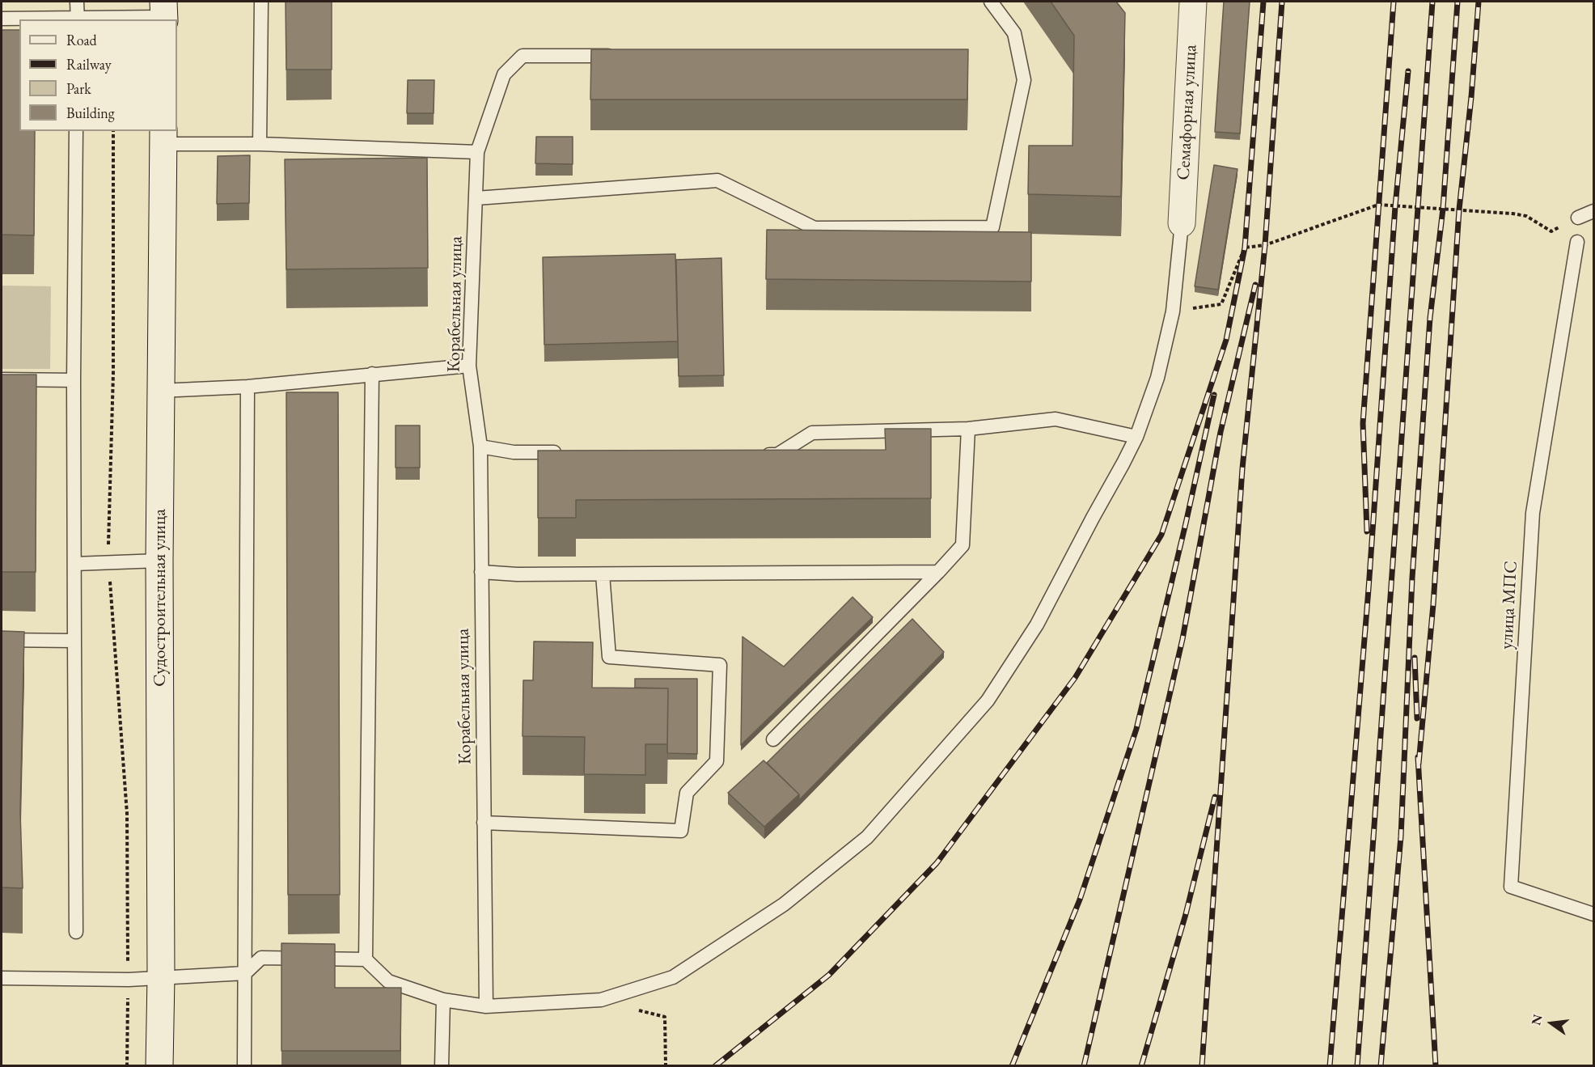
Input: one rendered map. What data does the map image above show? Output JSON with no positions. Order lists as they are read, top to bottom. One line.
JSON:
{"streets":{"main road":["Семафорная улица","Судостроительная улица"],"lane":["Корабельная улица","улица МПС"]},"legend":["Road","Railway","Park","Building"],"north":"left"}
